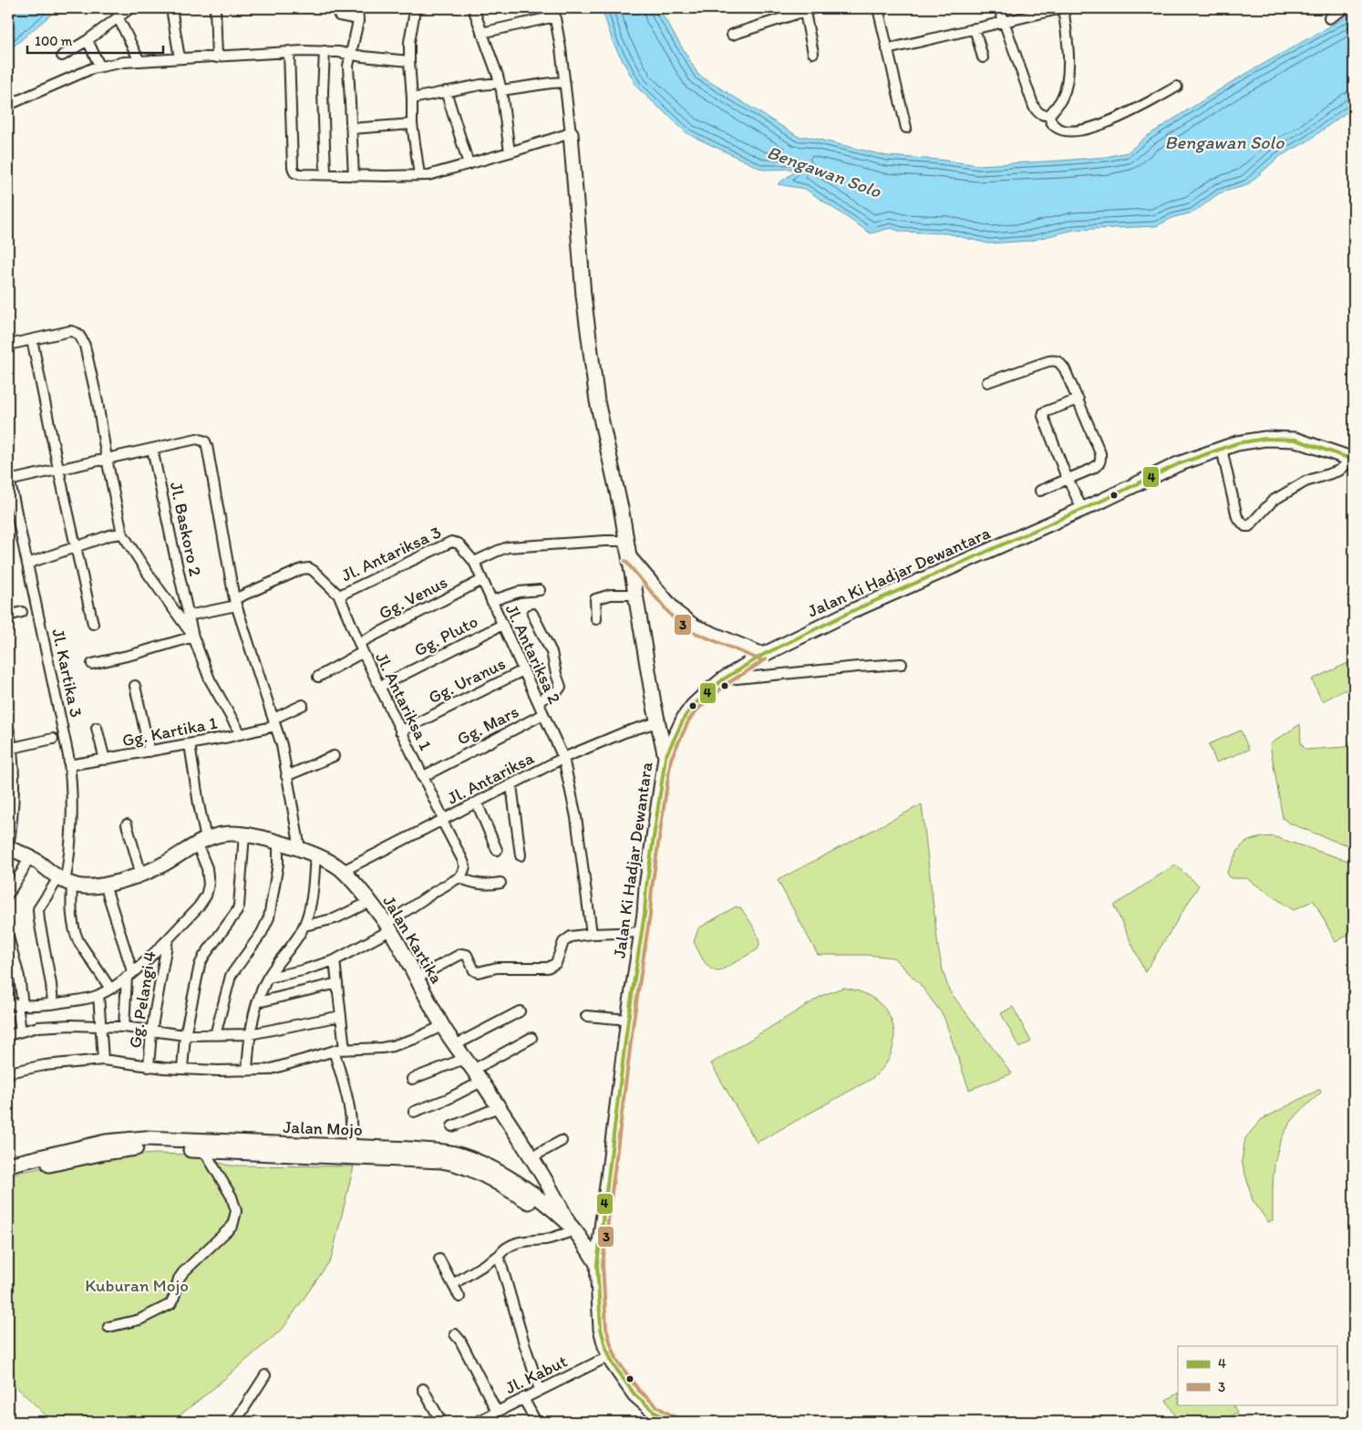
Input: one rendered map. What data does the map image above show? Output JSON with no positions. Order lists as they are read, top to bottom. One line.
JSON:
{"streets":{"street":["Jl. Baskoro 2","Jl. Antariksa 3","Jalan Ki Hadjar Dewantara","Gg. Venus","Gg. Pluto","Jl. Antariksa 2","Jl. Kartika 3","Gg. Uranus","Jl. Antariksa 1","Gg. Mars","Gg. Kartika 1","Jl. Antariksa","Jalan Kartika","Gg. Pelangi 4","Jalan Mojo","Jl. Kabut"]},"crossings":[["Jl. Antariksa 3","Jl. Antariksa 2"],["Jl. Antariksa 3","Jl. Antariksa 1"],["Jalan Ki Hadjar Dewantara","Jalan Mojo"],["Jalan Ki Hadjar Dewantara","Jl. Kabut"],["Gg. Venus","Jl. Antariksa 2"],["Gg. Venus","Jl. Antariksa 1"],["Gg. Pluto","Jl. Antariksa 2"],["Gg. Pluto","Jl. Antariksa 1"],["Jl. Antariksa 2","Gg. Uranus"],["Jl. Antariksa 2","Gg. Mars"],["Jl. Antariksa 2","Jl. Antariksa"],["Jl. Kartika 3","Gg. Kartika 1"],["Jl. Kartika 3","Jalan Kartika"],["Gg. Uranus","Jl. Antariksa 1"],["Jl. Antariksa 1","Gg. Mars"],["Jl. Antariksa 1","Jl. Antariksa"],["Gg. Kartika 1","Gg. Pelangi 4"],["Jl. Antariksa","Jalan Kartika"],["Jalan Kartika","Gg. Pelangi 4"],["Jalan Kartika","Jalan Mojo"]],"water":["Bengawan Solo"],"parks":["Kuburan Mojo"],"lines":["transit line 4","transit line 3"],"legend":["4","3"],"scale_bar":"100 m"}
